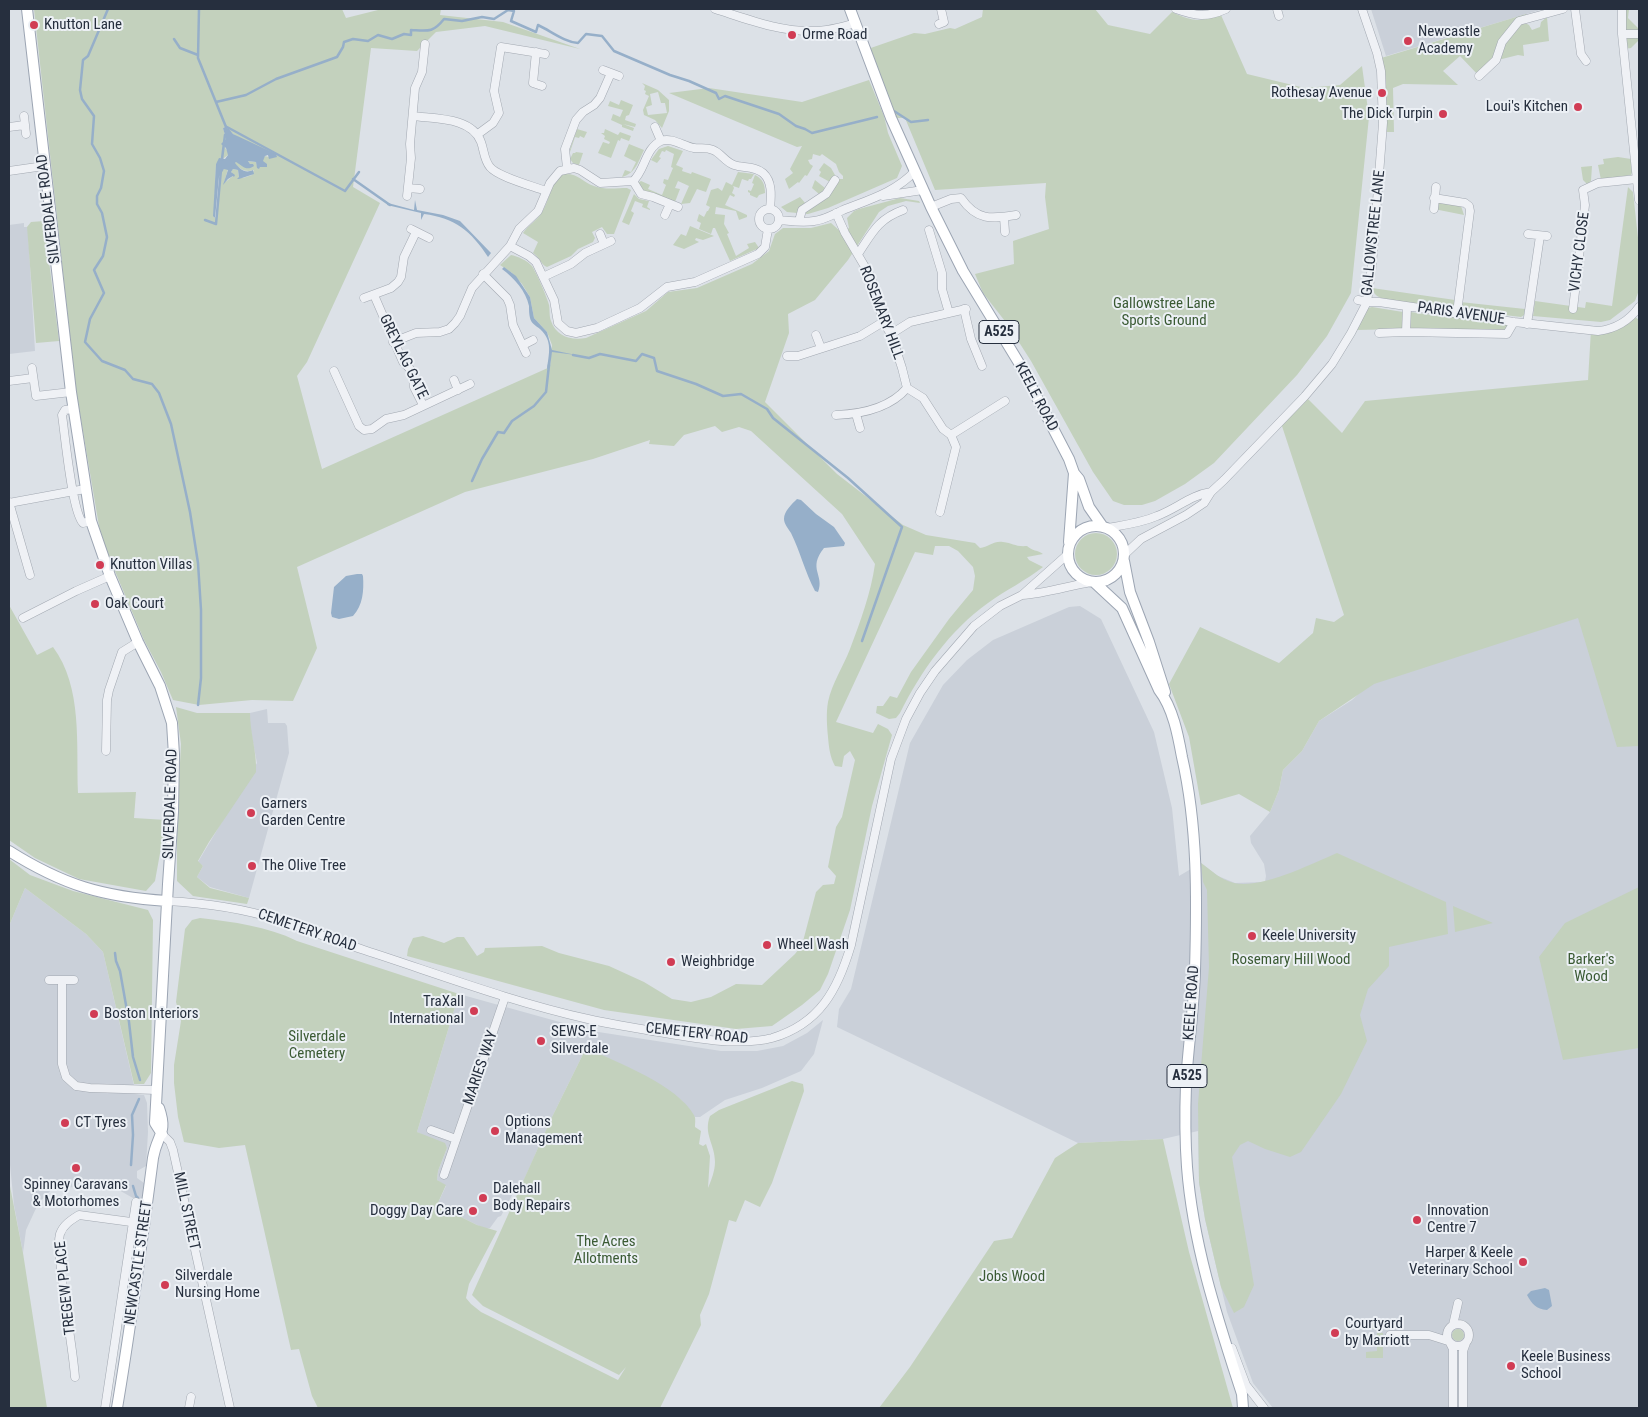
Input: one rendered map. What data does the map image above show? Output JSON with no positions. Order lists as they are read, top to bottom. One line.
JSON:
{"streets":{"main road":["SILVERDALE ROAD","A525","KEELE ROAD","NEWCASTLE STREET"],"street":["GALLOWSTREE LANE","VICHY CLOSE","ROSEMARY HILL","PARIS AVENUE","GREYLAG GATE","CEMETERY ROAD","MARIES WAY","MILL STREET","TREGEW PLACE"]},"crossings":[["SILVERDALE ROAD","CEMETERY ROAD"],["SILVERDALE ROAD","MILL STREET"],["SILVERDALE ROAD","NEWCASTLE STREET"],["GALLOWSTREE LANE","PARIS AVENUE"],["GALLOWSTREE LANE","KEELE ROAD"],["GALLOWSTREE LANE","CEMETERY ROAD"],["A525","KEELE ROAD"],["KEELE ROAD","CEMETERY ROAD"],["CEMETERY ROAD","MARIES WAY"],["MILL STREET","NEWCASTLE STREET"],["NEWCASTLE STREET","TREGEW PLACE"]],"parks":["Gallowstree Lane Sports Ground","Rosemary Hill Wood","Barker's Wood","Silverdale Cemetery","The Acres Allotments","Jobs Wood"],"places":["Knutton Lane","Orme Road","Newcastle Academy","Rothesay Avenue","Loui's Kitchen","The Dick Turpin","Knutton Villas","Oak Court","Garners Garden Centre","The Olive Tree","Keele University","Wheel Wash","Weighbridge","TraXall International","Boston Interiors","SEWS-E Silverdale","CT Tyres","Options Management","Spinney Caravans & Motorhomes","Dalehall Body Repairs","Doggy Day Care","Innovation Centre 7","Harper & Keele Veterinary School","Silverdale Nursing Home","Courtyard by Marriott","Keele Business School"]}
